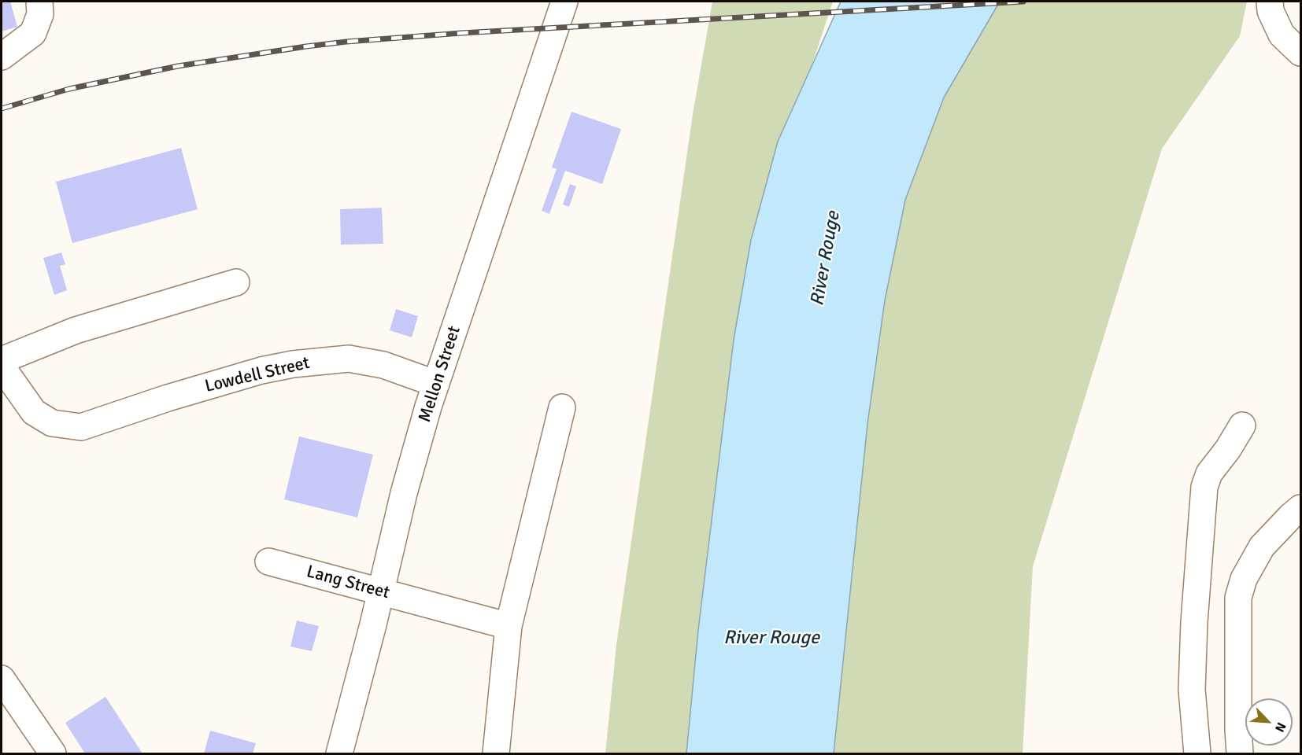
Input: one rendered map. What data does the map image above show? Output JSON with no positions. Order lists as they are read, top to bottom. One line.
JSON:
{"streets":{"street":["Mellon Street","Lowdell Street","Lang Street"]},"crossings":[["Mellon Street","Lowdell Street"],["Mellon Street","Lang Street"]],"water":["River Rouge"],"north":"bottom right"}
